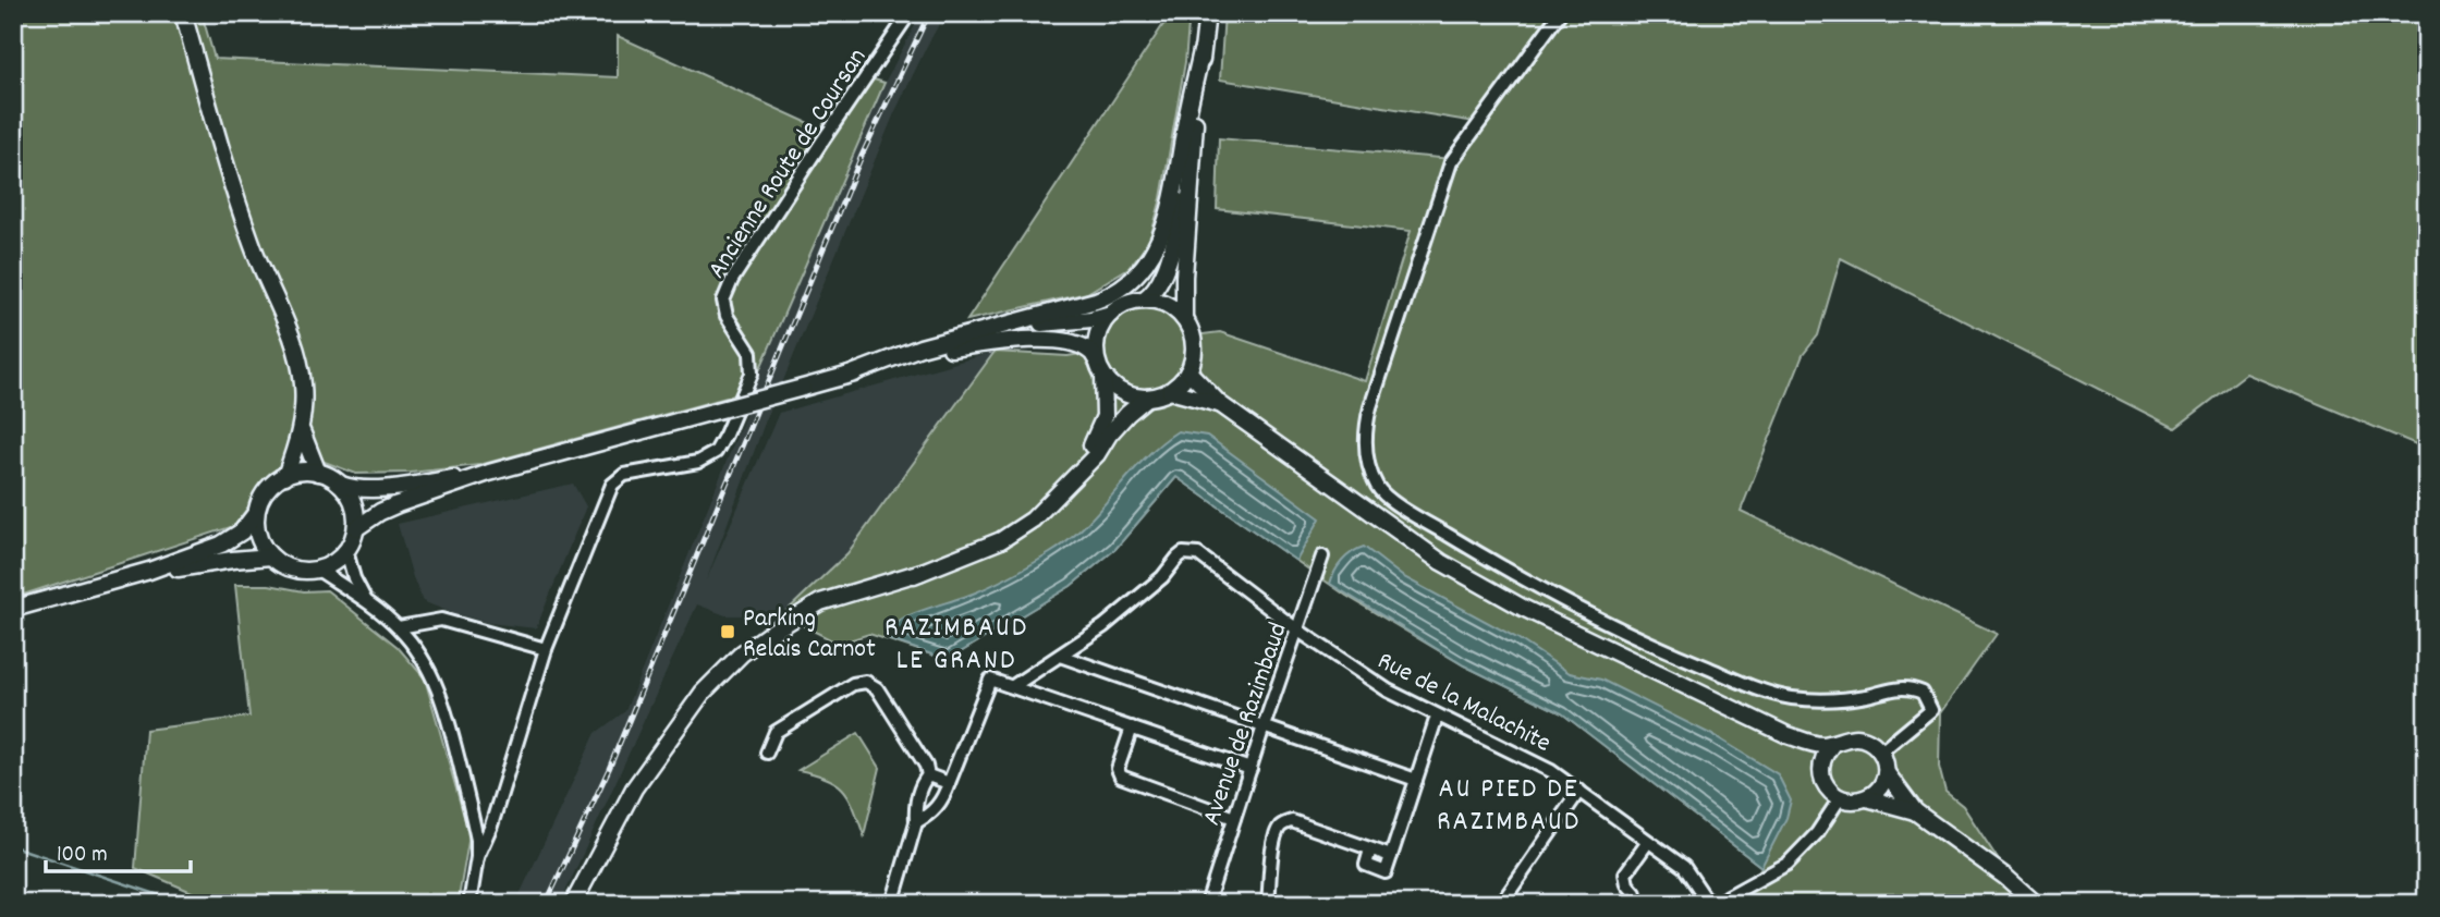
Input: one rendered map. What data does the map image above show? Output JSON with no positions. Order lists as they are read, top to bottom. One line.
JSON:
{"streets":{"street":["Ancienne Route de Coursan","Rue de la Malachite","Avenue de Razimbaud"]},"crossings":[["Rue de la Malachite","Avenue de Razimbaud"]],"districts":["RAZIMBAUD LE GRAND","AU PIED DE RAZIMBAUD"],"places":{"transit":["Parking Relais Carnot"]},"scale_bar":"100 m"}
